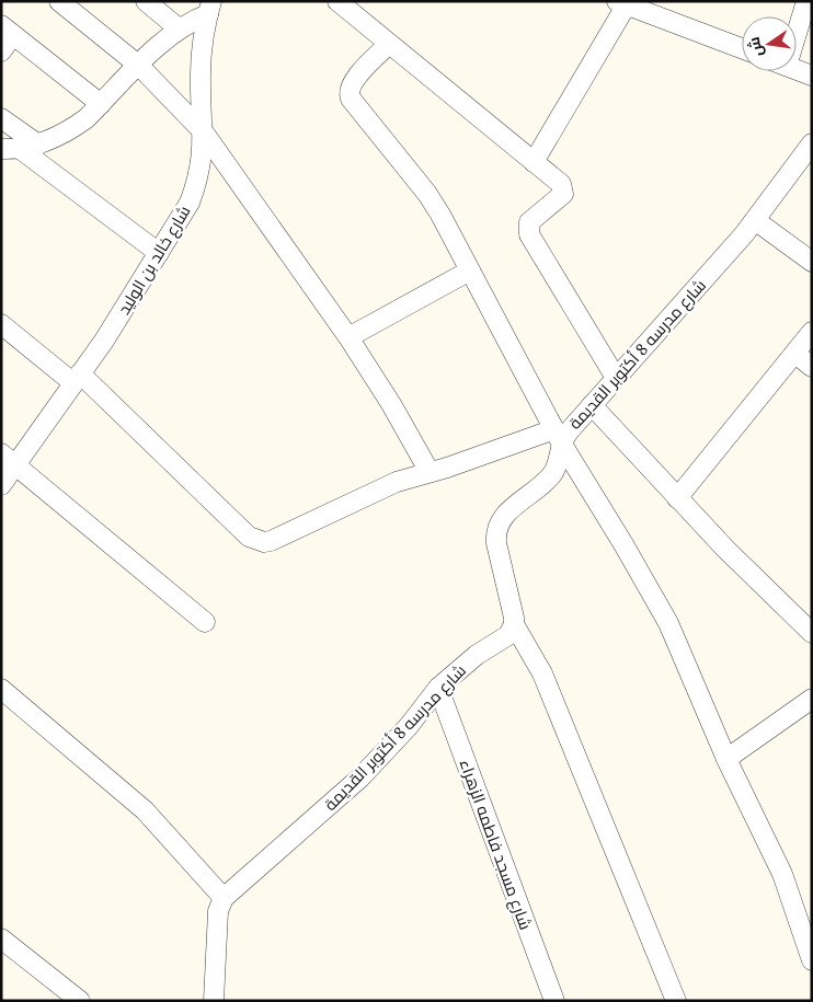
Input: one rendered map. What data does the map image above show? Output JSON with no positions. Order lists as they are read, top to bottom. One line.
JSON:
{"streets":{"street":["شارع خالد بن الوليد","شارع مدرسه 8 أكتوبر القديمة","شارع مسجد فاطمه الزهراء"]},"crossings":[["شارع مدرسه 8 أكتوبر القديمة","شارع مسجد فاطمه الزهراء"]],"north":"left"}
